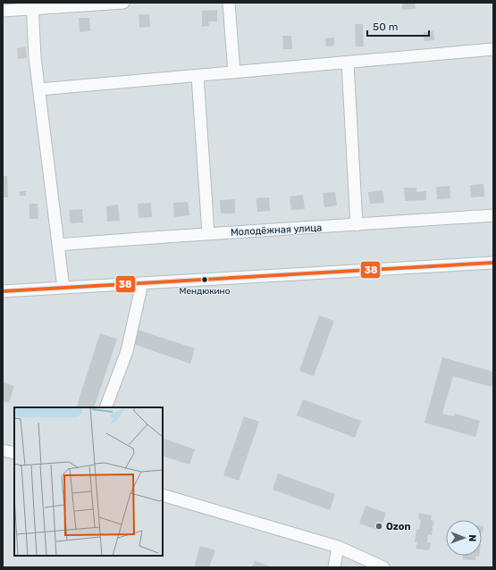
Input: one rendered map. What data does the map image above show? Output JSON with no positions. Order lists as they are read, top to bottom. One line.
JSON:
{"streets":{"street":["Молодёжная улица"]},"places":["Мендюкино","Ozon"],"lines":["transit line 38"],"scale_bar":"50 m","north":"right"}
